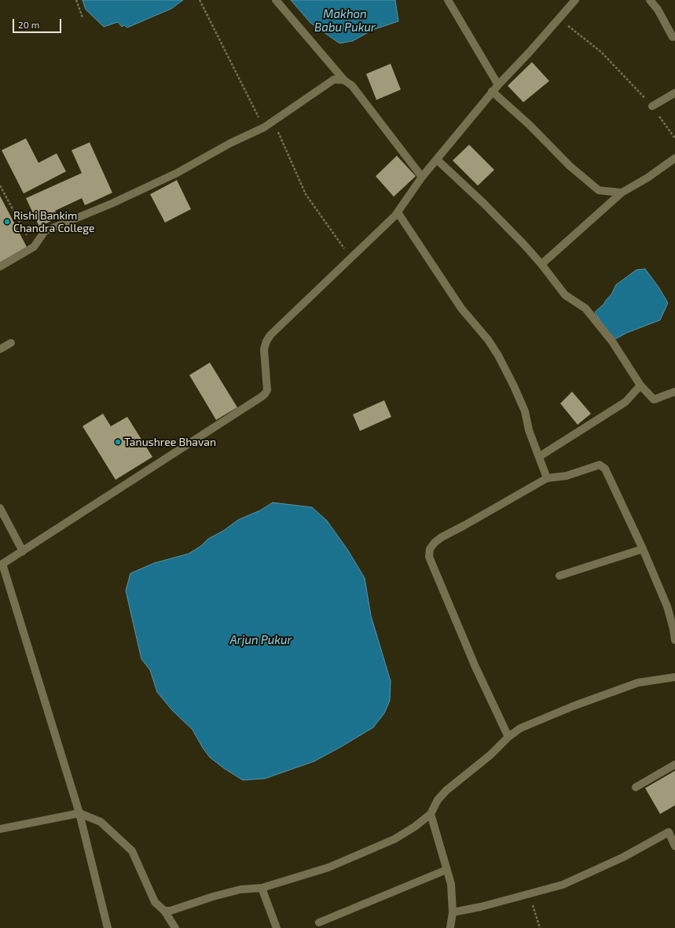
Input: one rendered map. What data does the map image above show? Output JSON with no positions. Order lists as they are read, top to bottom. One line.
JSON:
{"water":["Makhon Babu Pukur","Arjun Pukur"],"places":["Rishi Bankim Chandra College","Tanushree Bhavan"],"scale_bar":"20 m"}
